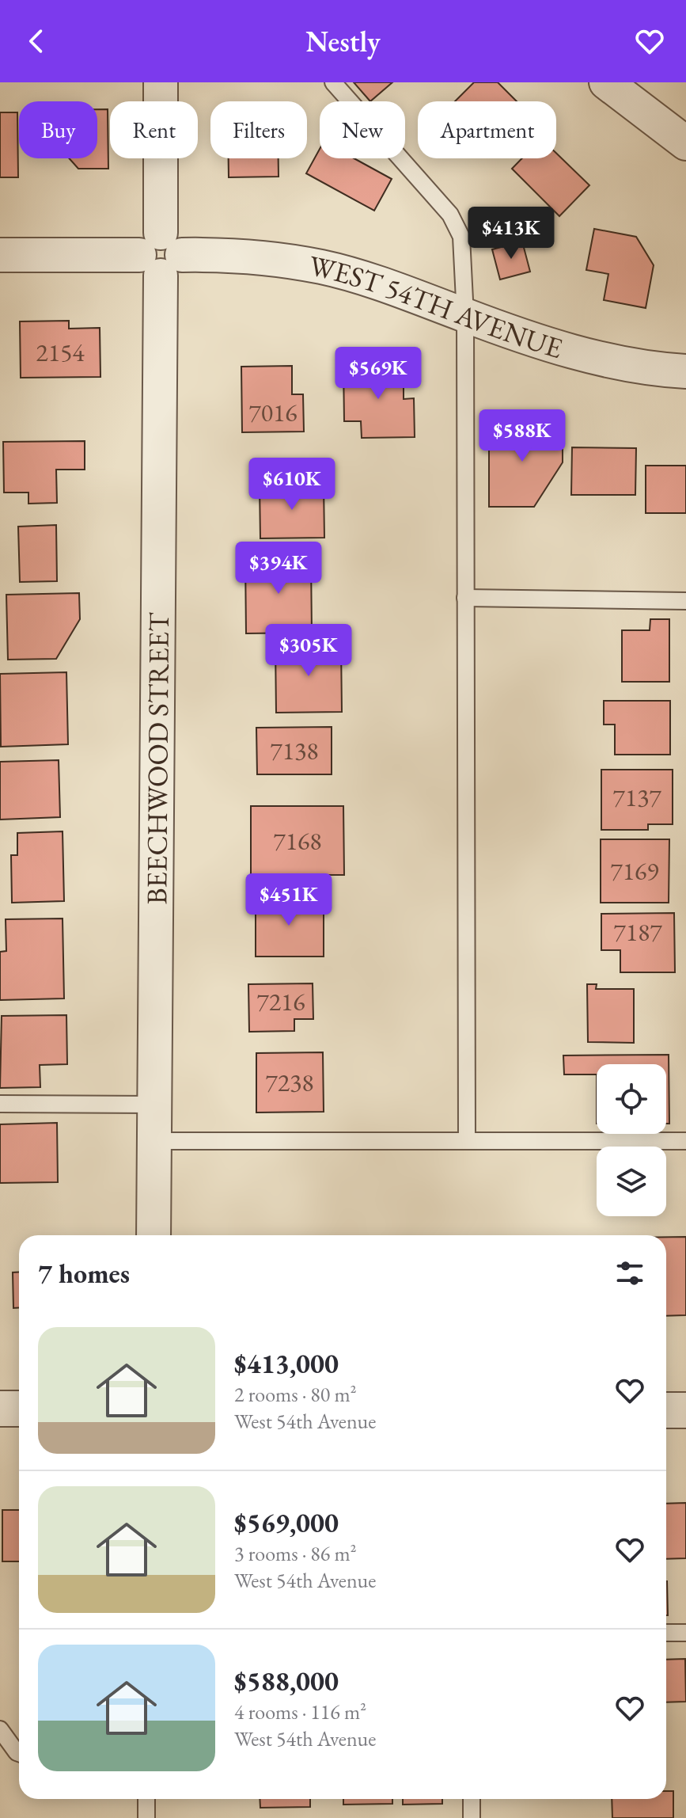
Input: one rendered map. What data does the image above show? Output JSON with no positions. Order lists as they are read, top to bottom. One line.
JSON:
{"streets":{"street":["WEST 54TH AVENUE","BEECHWOOD STREET"]},"crossings":[["WEST 54TH AVENUE","BEECHWOOD STREET"]],"house_numbers":["2154","7016","7138","7137","7168","7169","7187","7216","7238"],"page":{"header":"Nestly","chip":["Buy","Rent","Filters","New","Apartment"],"price":["$413K","$569K","$588K","$610K","$394K","$305K","$451K"],"heading":"7 homes","list":[{"name":"$413,000","note":"2 rooms · 80 m² · West 54th Avenue"},{"name":"$569,000","note":"3 rooms · 86 m² · West 54th Avenue"},{"name":"$588,000","note":"4 rooms · 116 m² · West 54th Avenue"}]}}
